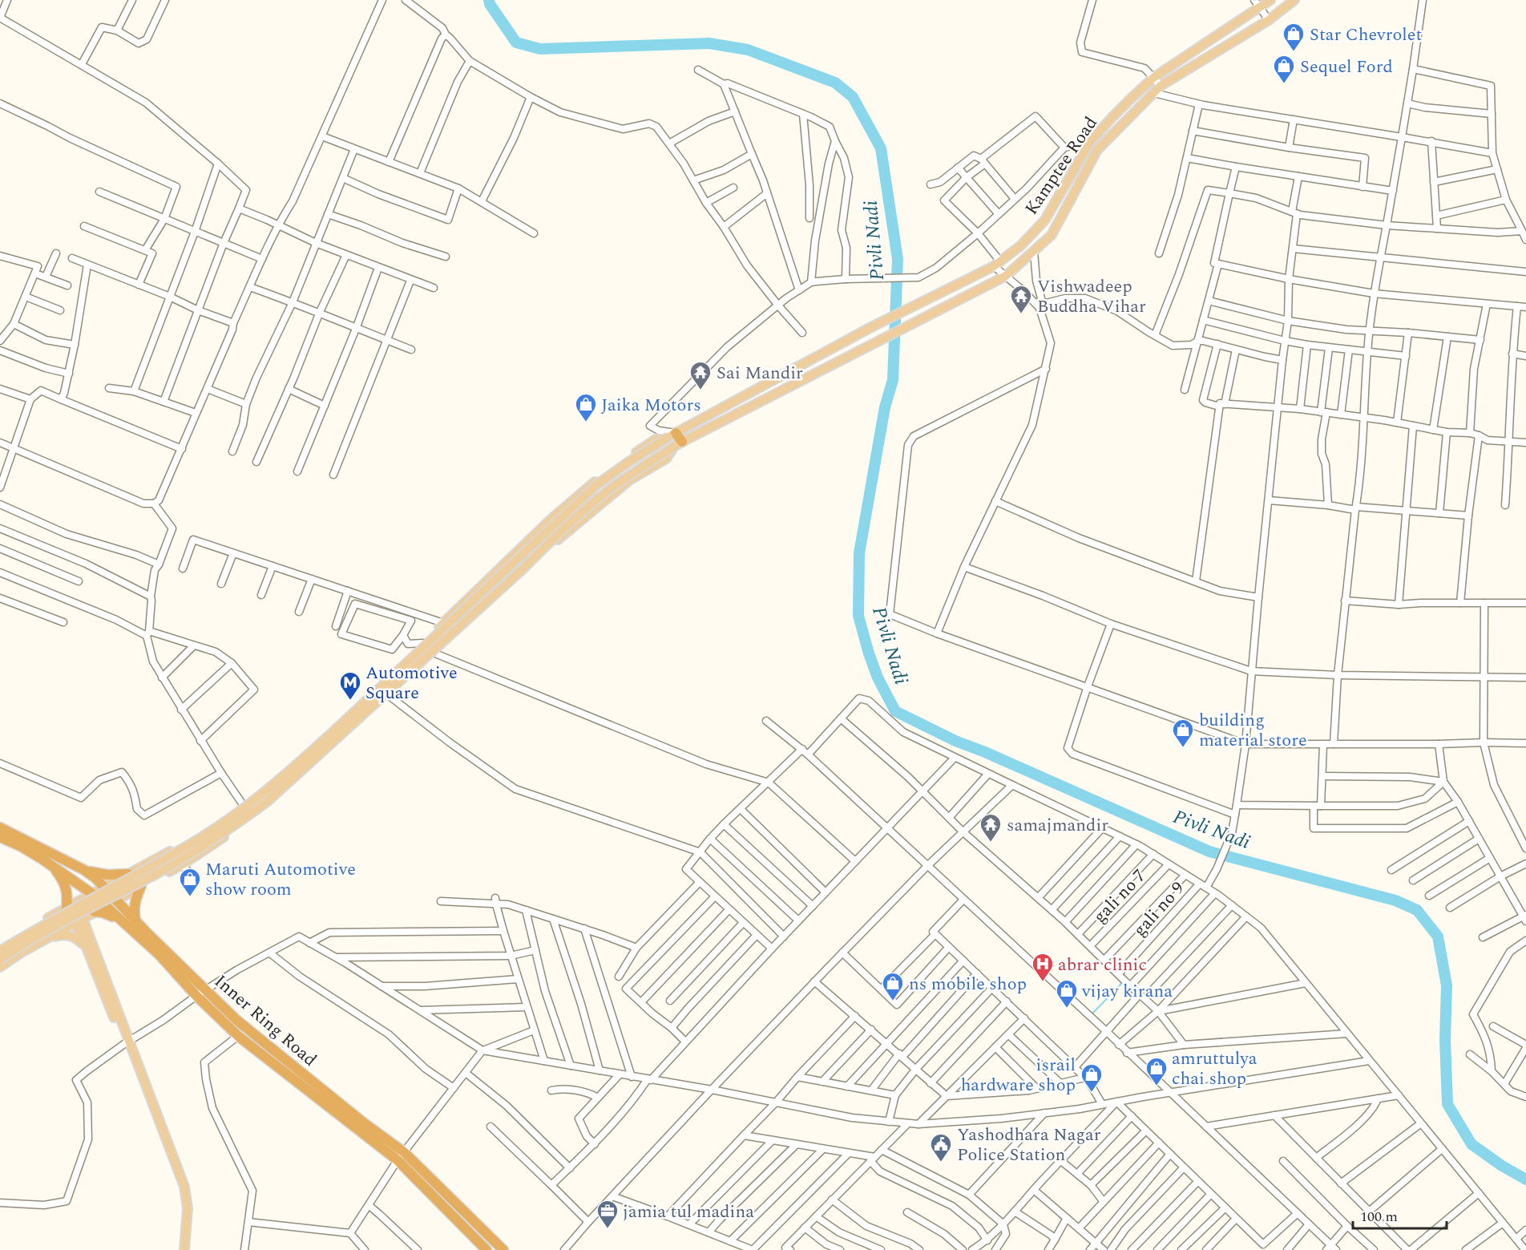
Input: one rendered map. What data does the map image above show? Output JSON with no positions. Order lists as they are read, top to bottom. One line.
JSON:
{"streets":{"highway":["Inner Ring Road"],"main road":["Kamptee Road"],"street":["gali no 7","gali no 9"]},"water":["Pivli Nadi"],"places":{"shop":["Star Chevrolet","Sequel Ford","Jaika Motors","building material store","Maruti Automotive show room","ns mobile shop","vijay kirana","amruttulya chai shop","israil hardware shop"],"temple":["Vishwadeep Buddha Vihar","Sai Mandir","samajmandir"],"metro station":["Automotive Square"],"hospital":["abrar clinic"],"public building":["Yashodhara Nagar Police Station"],"office":["jamia tul madina"]},"scale_bar":"100 m"}
